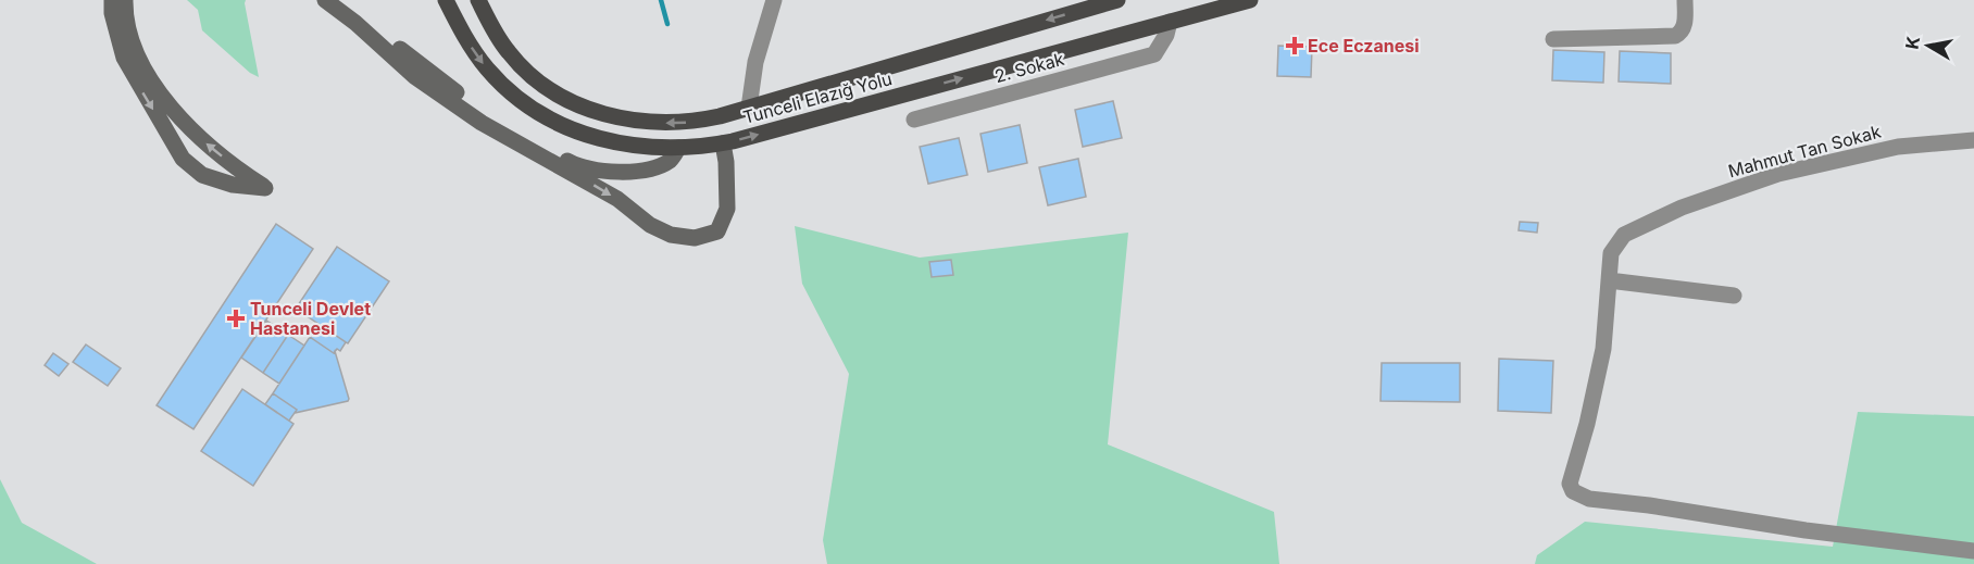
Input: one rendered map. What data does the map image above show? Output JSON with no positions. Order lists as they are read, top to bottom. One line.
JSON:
{"streets":{"main road":["Tunceli Elazığ Yolu"],"street":["2. Sokak","Mahmut Tan Sokak"]},"crossings":[["2. Sokak","Tunceli Elazığ Yolu"]],"places":{"health":["Ece Eczanesi","Tunceli Devlet Hastanesi"]},"north":"left"}
